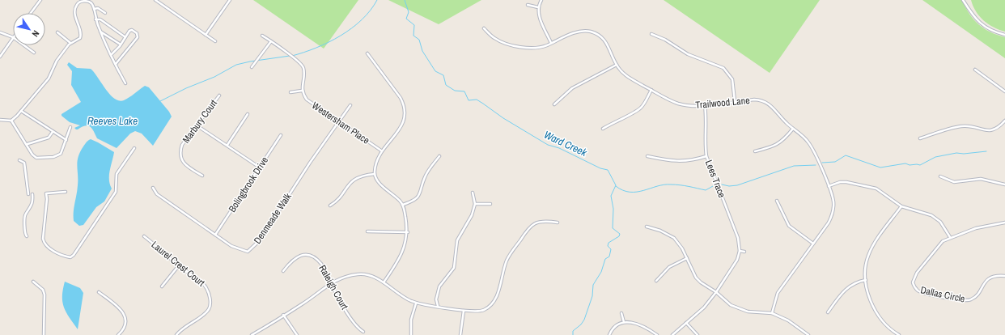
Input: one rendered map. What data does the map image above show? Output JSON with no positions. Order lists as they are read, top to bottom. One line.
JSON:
{"streets":{"street":["Trailwood Lane","Marbury Court","Westersham Place","Lees Trace","Bolingbrook Drive","Denmeade Walk","Laurel Crest Court","Raleigh Court","Dallas Circle"]},"crossings":[["Trailwood Lane","Lees Trace"],["Westersham Place","Denmeade Walk"],["Bolingbrook Drive","Denmeade Walk"]],"water":["Reeves Lake","Ward Creek"],"north":"bottom right"}
